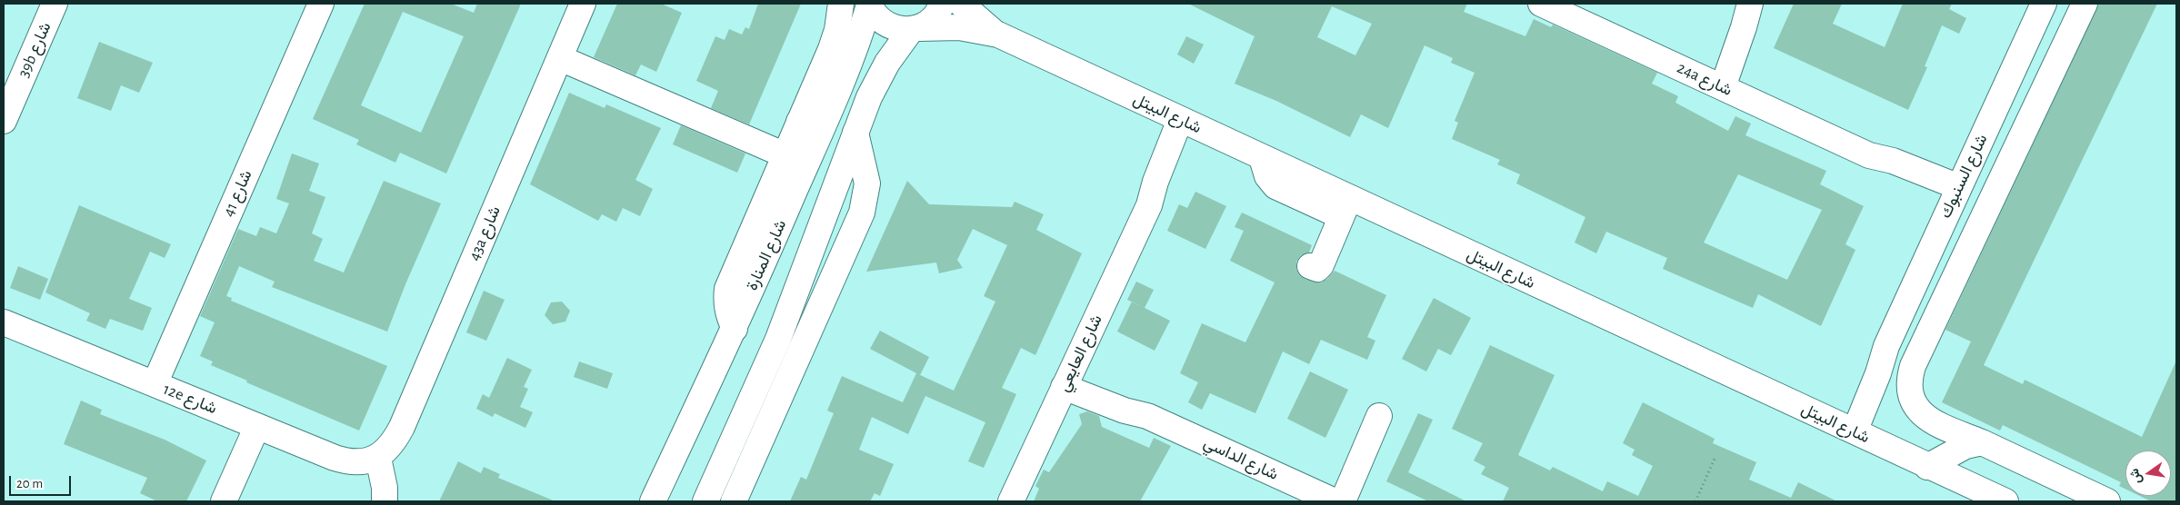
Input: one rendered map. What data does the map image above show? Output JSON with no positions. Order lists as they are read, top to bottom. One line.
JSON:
{"streets":{"street":["39b شارع","24a شارع","شارع البيتل","شارع السنبوك","شارع 41","43a شارع","شارع المنارة","شارع العايعي","12e شارع","شارع الداسي"]},"crossings":[["24a شارع","شارع السنبوك"],["شارع البيتل","شارع السنبوك"],["شارع البيتل","شارع المنارة"],["شارع البيتل","شارع العايعي"],["شارع 41","12e شارع"],["43a شارع","12e شارع"],["شارع العايعي","شارع الداسي"]],"scale_bar":"20 m","north":"left"}
